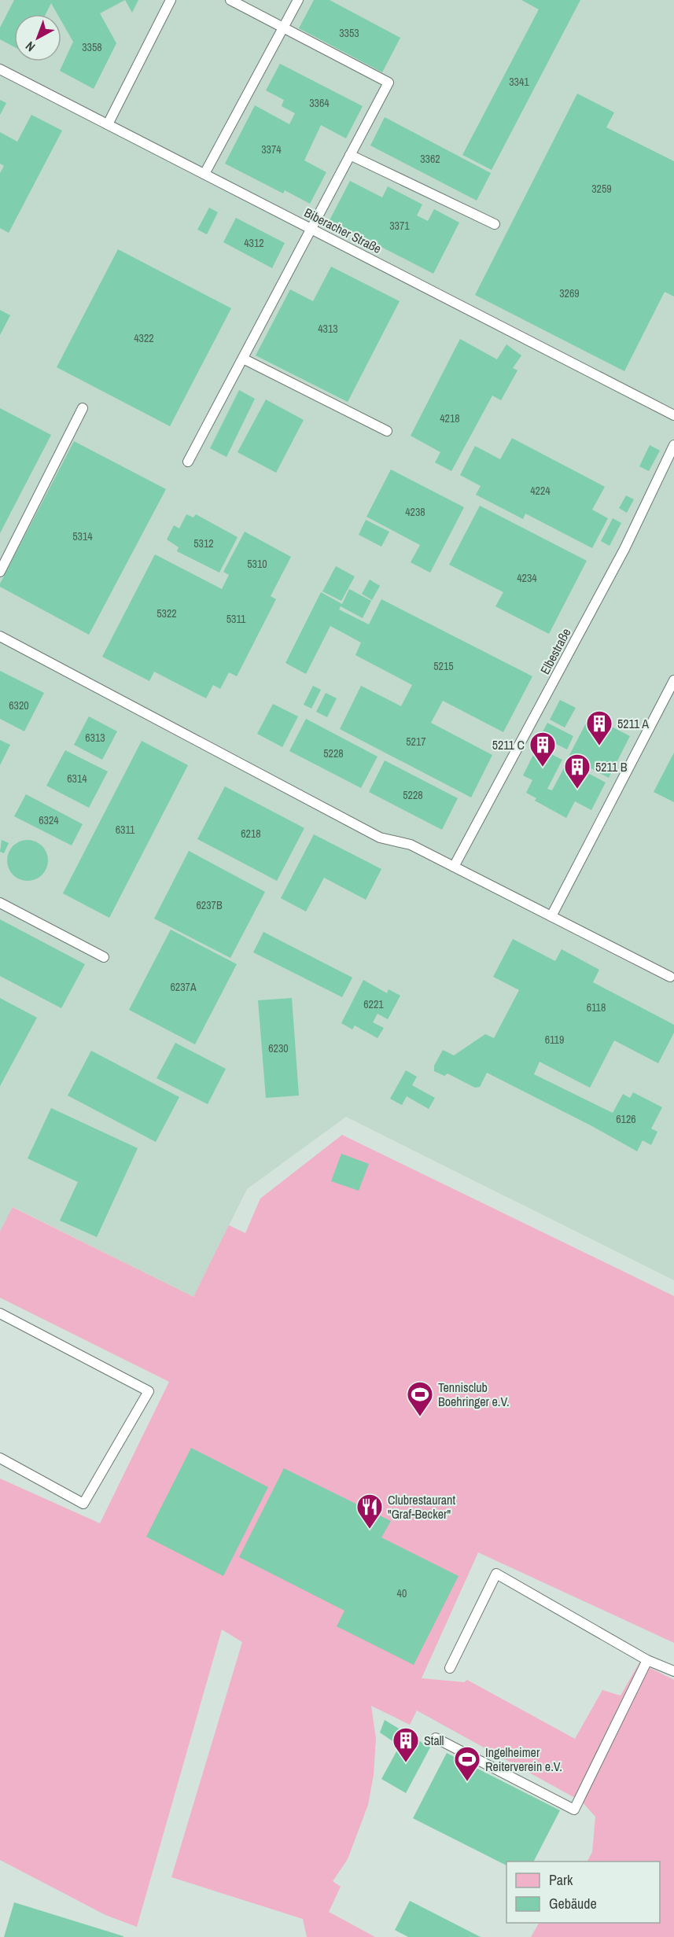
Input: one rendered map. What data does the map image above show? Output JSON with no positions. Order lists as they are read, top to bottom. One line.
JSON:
{"streets":{"lane":["Biberacher Straße","Elbestraße"]},"places":{"building":["5211 A","5211 C","5211 B","Stall"],"sports":["Tennisclub Boehringer e.V.","Ingelheimer Reiterverein e.V."],"restaurant":["Clubrestaurant \"Graf-Becker\""]},"house_numbers":["3353","3358","3341","3364","3374","3362","3259","3371","4312","3269","4313","4322","4218","4224","4238","5314","5312","5310","4234","5322","5311","5215","6320","6313","5217","5228","6314","5228","6324","6311","6218","6237B","6237A","6221","6118","6119","6230","6126","40"],"legend":["Park","Gebäude"],"north":"bottom left"}
